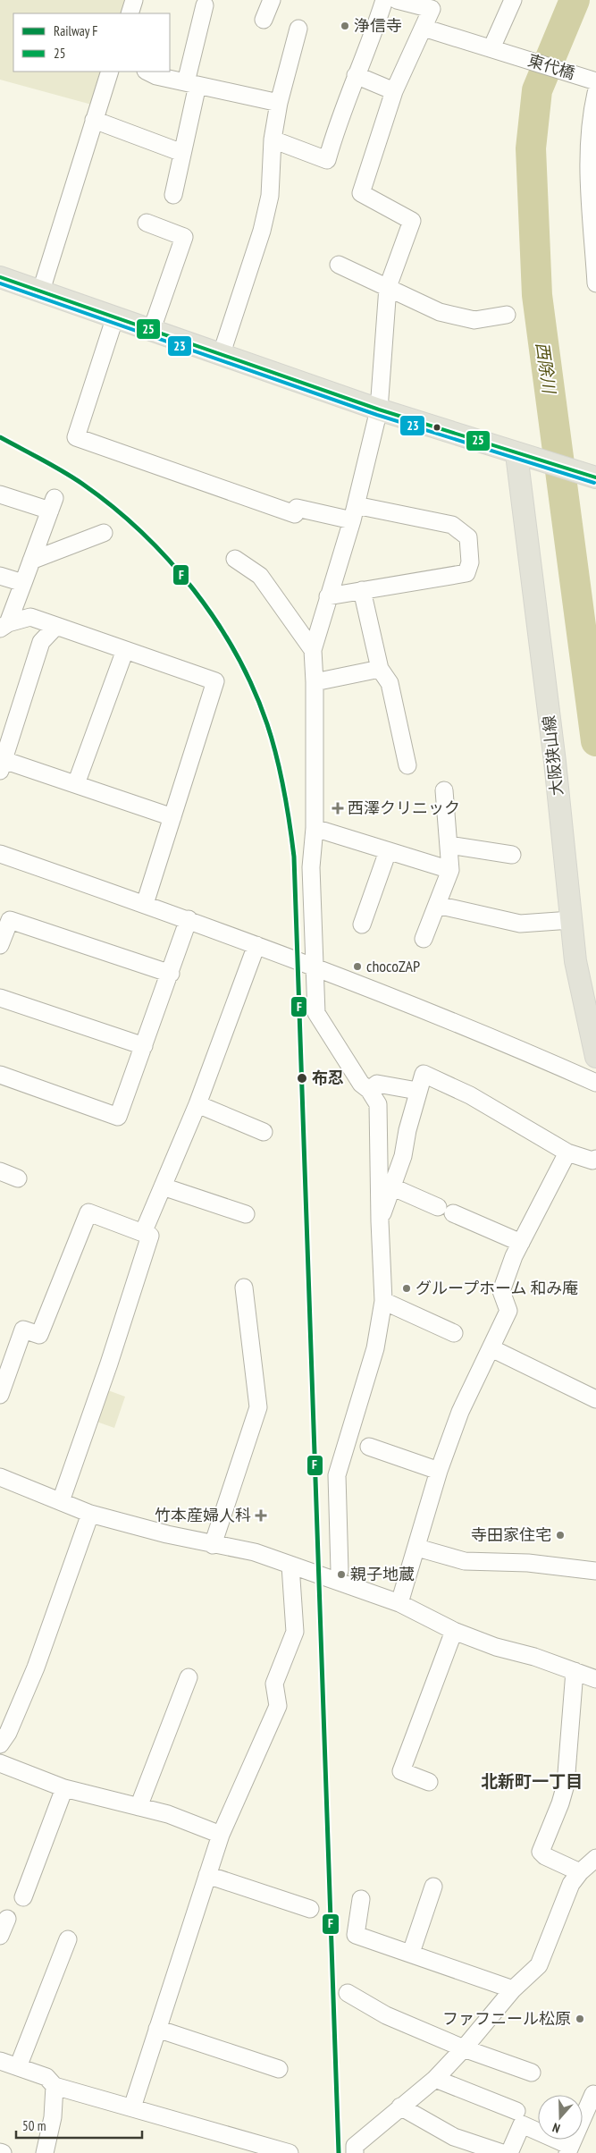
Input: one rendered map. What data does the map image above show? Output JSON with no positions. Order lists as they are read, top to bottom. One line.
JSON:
{"streets":{"main road":["大阪狭山線"],"street":["東代橋"]},"districts":["北新町一丁目"],"water":["西除川"],"places":{"other":["浄信寺","chocoZAP","布忍","グループホーム 和み庵","寺田家住宅","親子地蔵","ファフニール松原"],"health":["西澤クリニック","竹本産婦人科"]},"lines":["transit line 25","transit line 23","rail line F"],"legend":["Railway F","25"],"scale_bar":"50 m","north":"bottom"}
